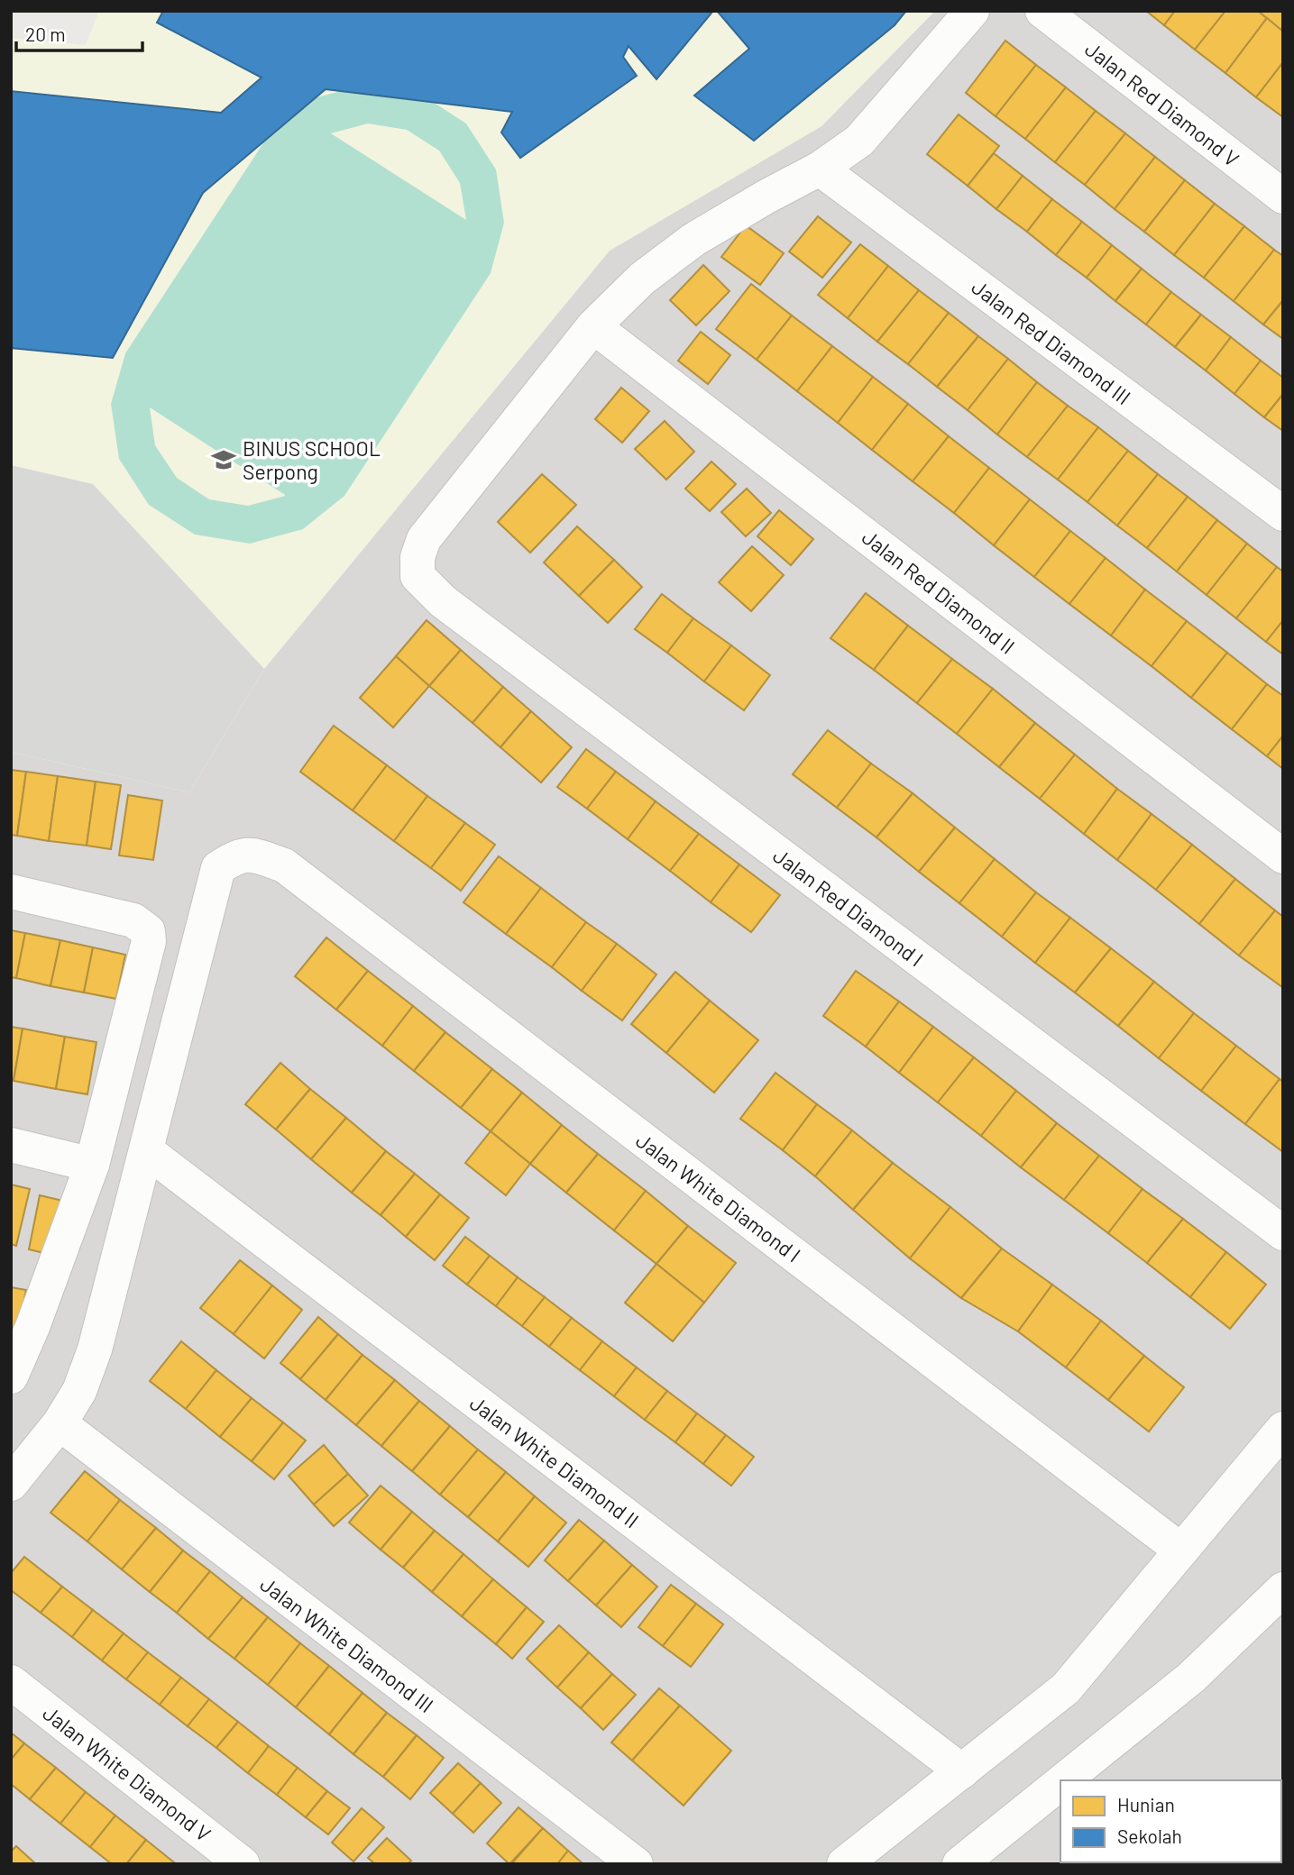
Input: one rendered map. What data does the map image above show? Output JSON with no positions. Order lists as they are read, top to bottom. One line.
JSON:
{"streets":{"street":["Jalan Red Diamond V","Jalan Red Diamond III","Jalan Red Diamond II","Jalan Red Diamond I","Jalan White Diamond I","Jalan White Diamond II","Jalan White Diamond III","Jalan White Diamond V"]},"crossings":[["Jalan Red Diamond II","Jalan Red Diamond I"],["Jalan White Diamond I","Jalan White Diamond II"]],"places":{"school or university":["BINUS SCHOOL Serpong"]},"legend":["Hunian","Sekolah"],"scale_bar":"20 m"}
